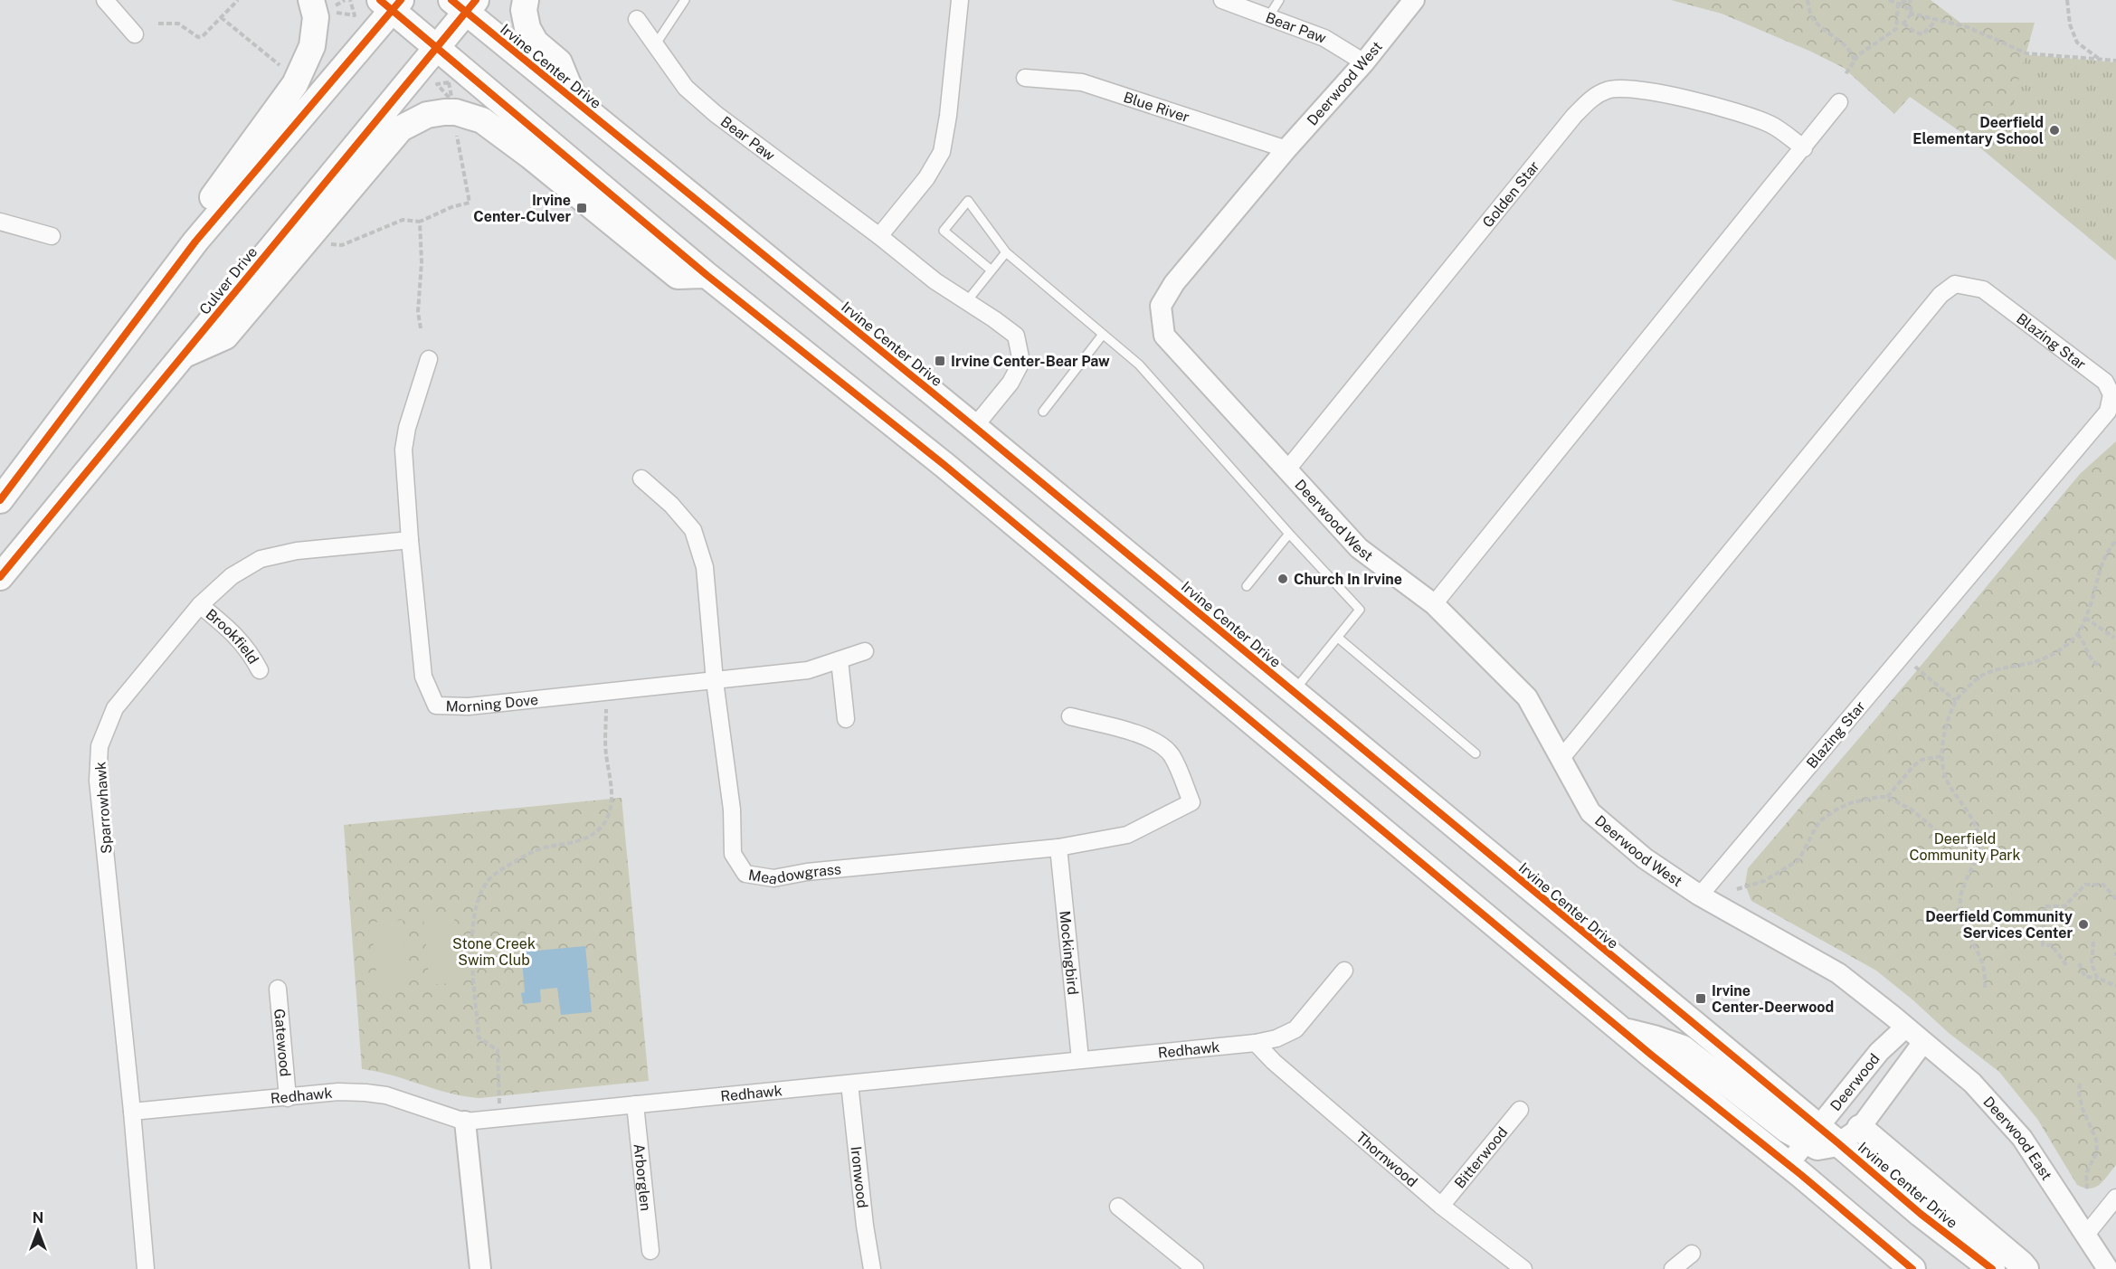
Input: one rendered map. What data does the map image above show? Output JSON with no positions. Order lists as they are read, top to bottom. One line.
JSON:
{"streets":{"main road":["Irvine Center Drive","Culver Drive"],"street":["Bear Paw","Deerwood West","Blue River","Golden Star","Blazing Star","Brookfield","Morning Dove","Sparrowhawk","Meadowgrass","Mockingbird","Gatewood","Redhawk","Deerwood","Deerwood East","Bitterwood","Thornwood","Ironwood","Arborglen"]},"crossings":[["Bear Paw","Irvine Center Drive"],["Bear Paw","Deerwood West"],["Irvine Center Drive","Culver Drive"],["Irvine Center Drive","Deerwood"],["Deerwood West","Blue River"],["Deerwood West","Golden Star"],["Deerwood West","Blazing Star"],["Deerwood West","Deerwood"],["Deerwood West","Deerwood East"],["Brookfield","Sparrowhawk"],["Morning Dove","Sparrowhawk"],["Morning Dove","Meadowgrass"],["Sparrowhawk","Redhawk"],["Meadowgrass","Mockingbird"],["Mockingbird","Redhawk"],["Gatewood","Redhawk"],["Redhawk","Thornwood"],["Redhawk","Ironwood"],["Redhawk","Arborglen"],["Deerwood","Deerwood East"],["Bitterwood","Thornwood"]],"parks":["Deerfield Community Park","Stone Creek Swim Club"],"places":{"other":["Deerfield Elementary School","Church In Irvine","Deerfield Community Services Center"],"transit":["Irvine Center-Culver","Irvine Center-Bear Paw","Irvine Center-Deerwood"]},"north":"top"}
